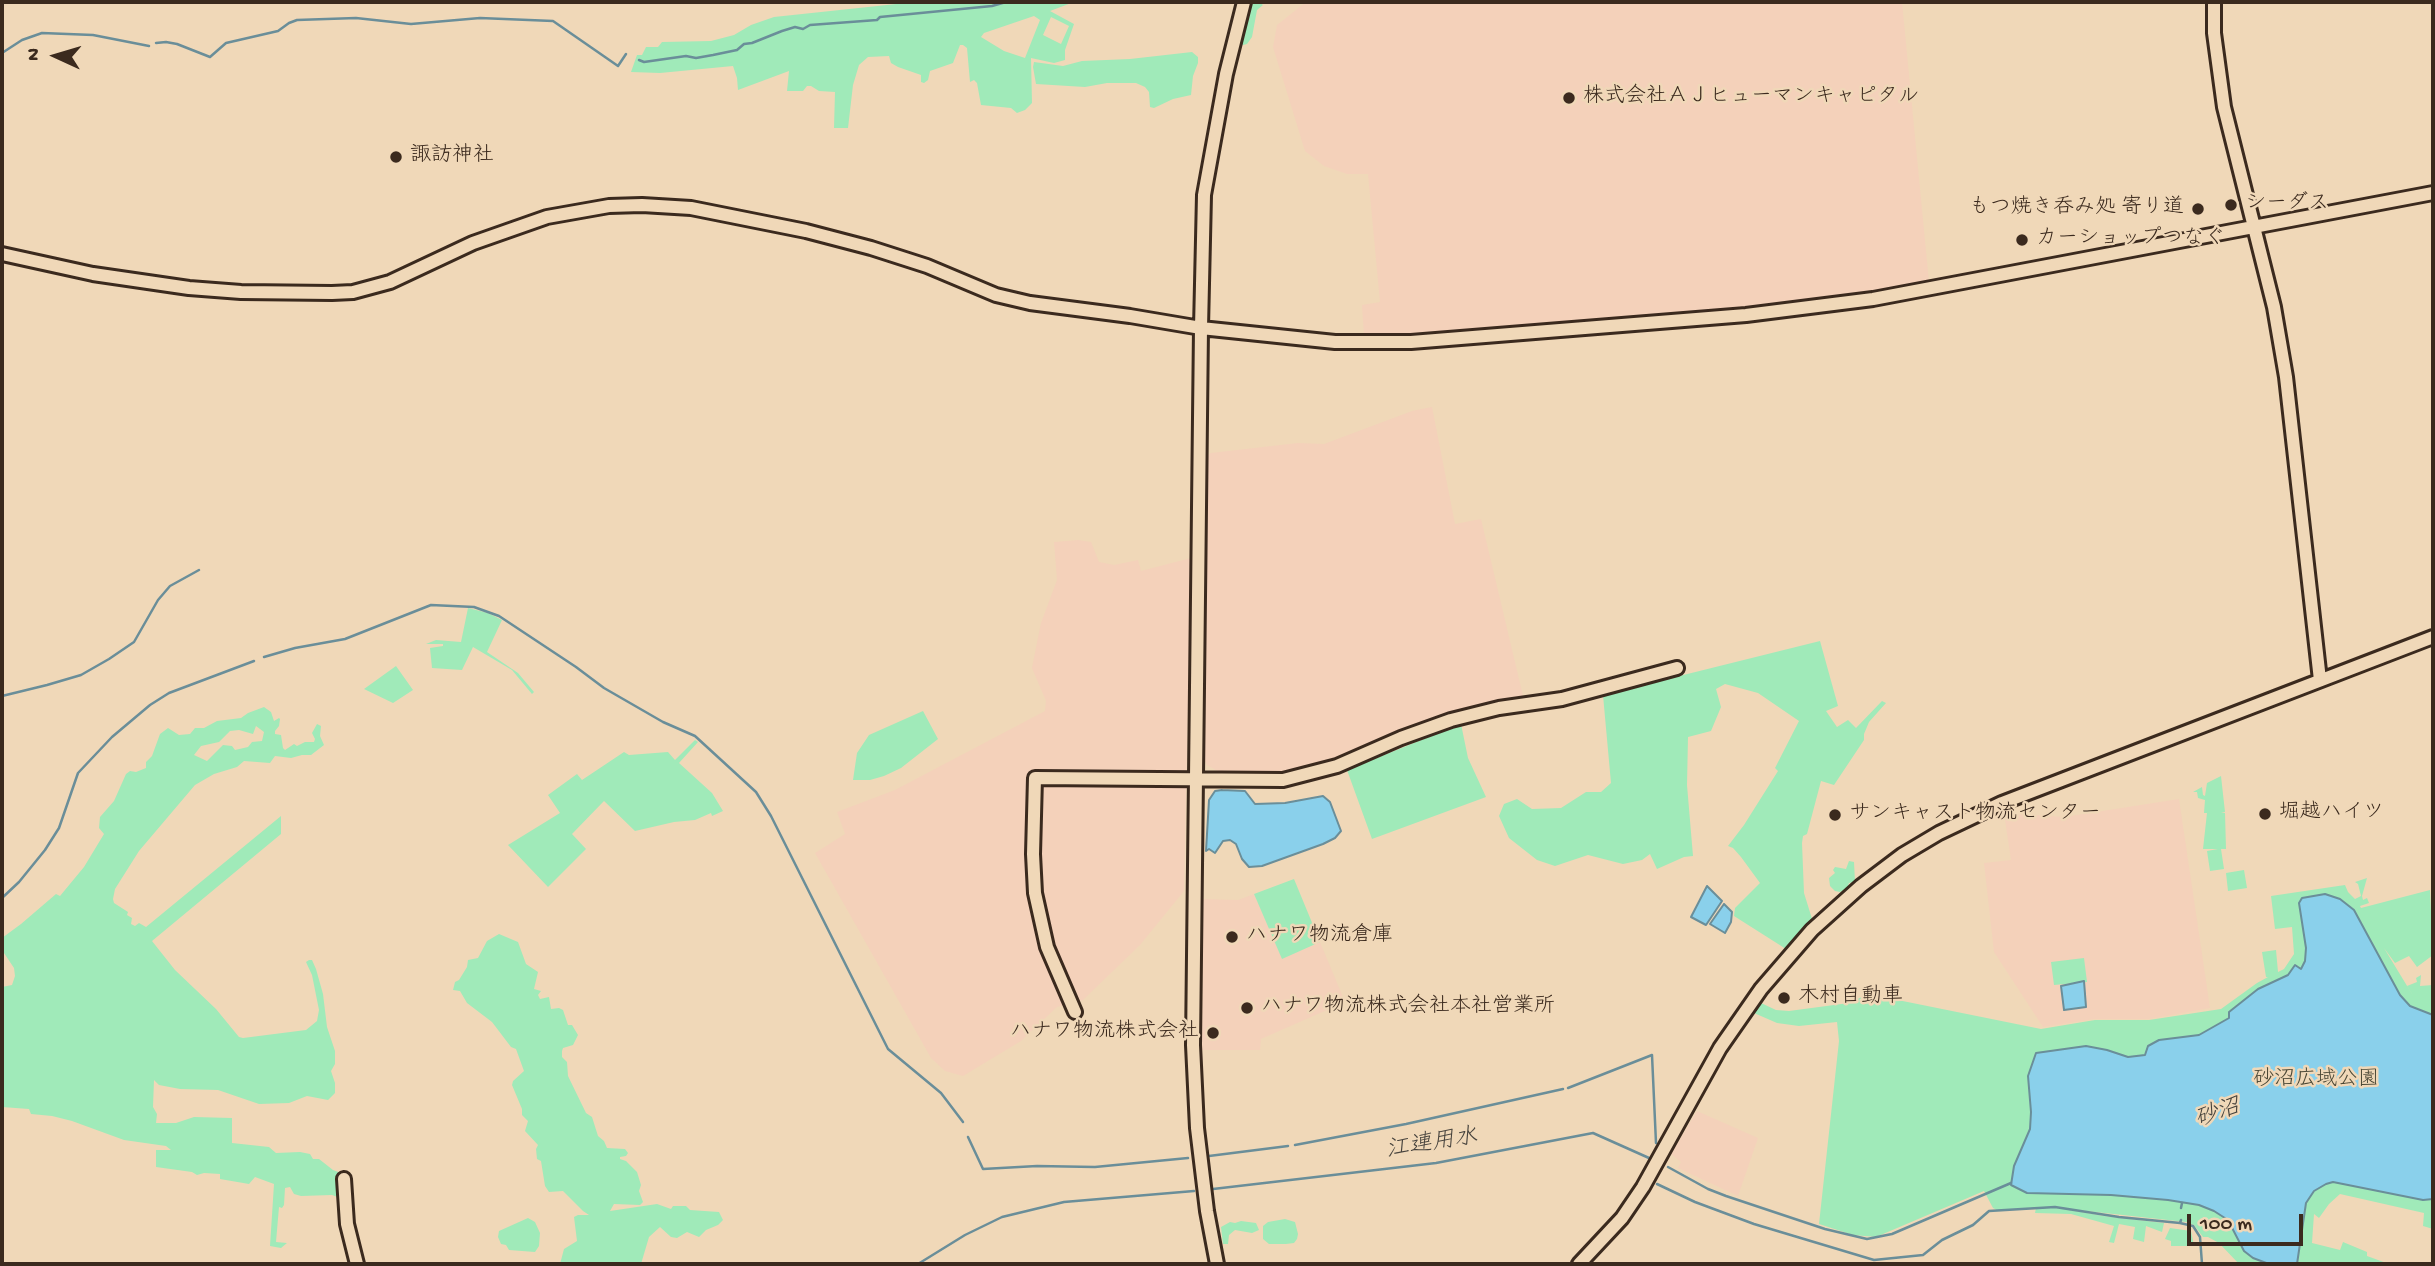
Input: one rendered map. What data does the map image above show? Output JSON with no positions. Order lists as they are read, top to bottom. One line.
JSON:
{"water":["砂沼","江連用水"],"parks":["砂沼広域公園"],"places":["株式会社ＡＪヒューマンキャピタル","諏訪神社","シーダス","もつ焼き呑み処 寄り道","カーショップつなぐ","堀越ハイツ","サンキャスト物流センター","ハナワ物流倉庫","木村自動車","ハナワ物流株式会社本社営業所","ハナワ物流株式会社"],"scale_bar":"100 m","north":"left"}
